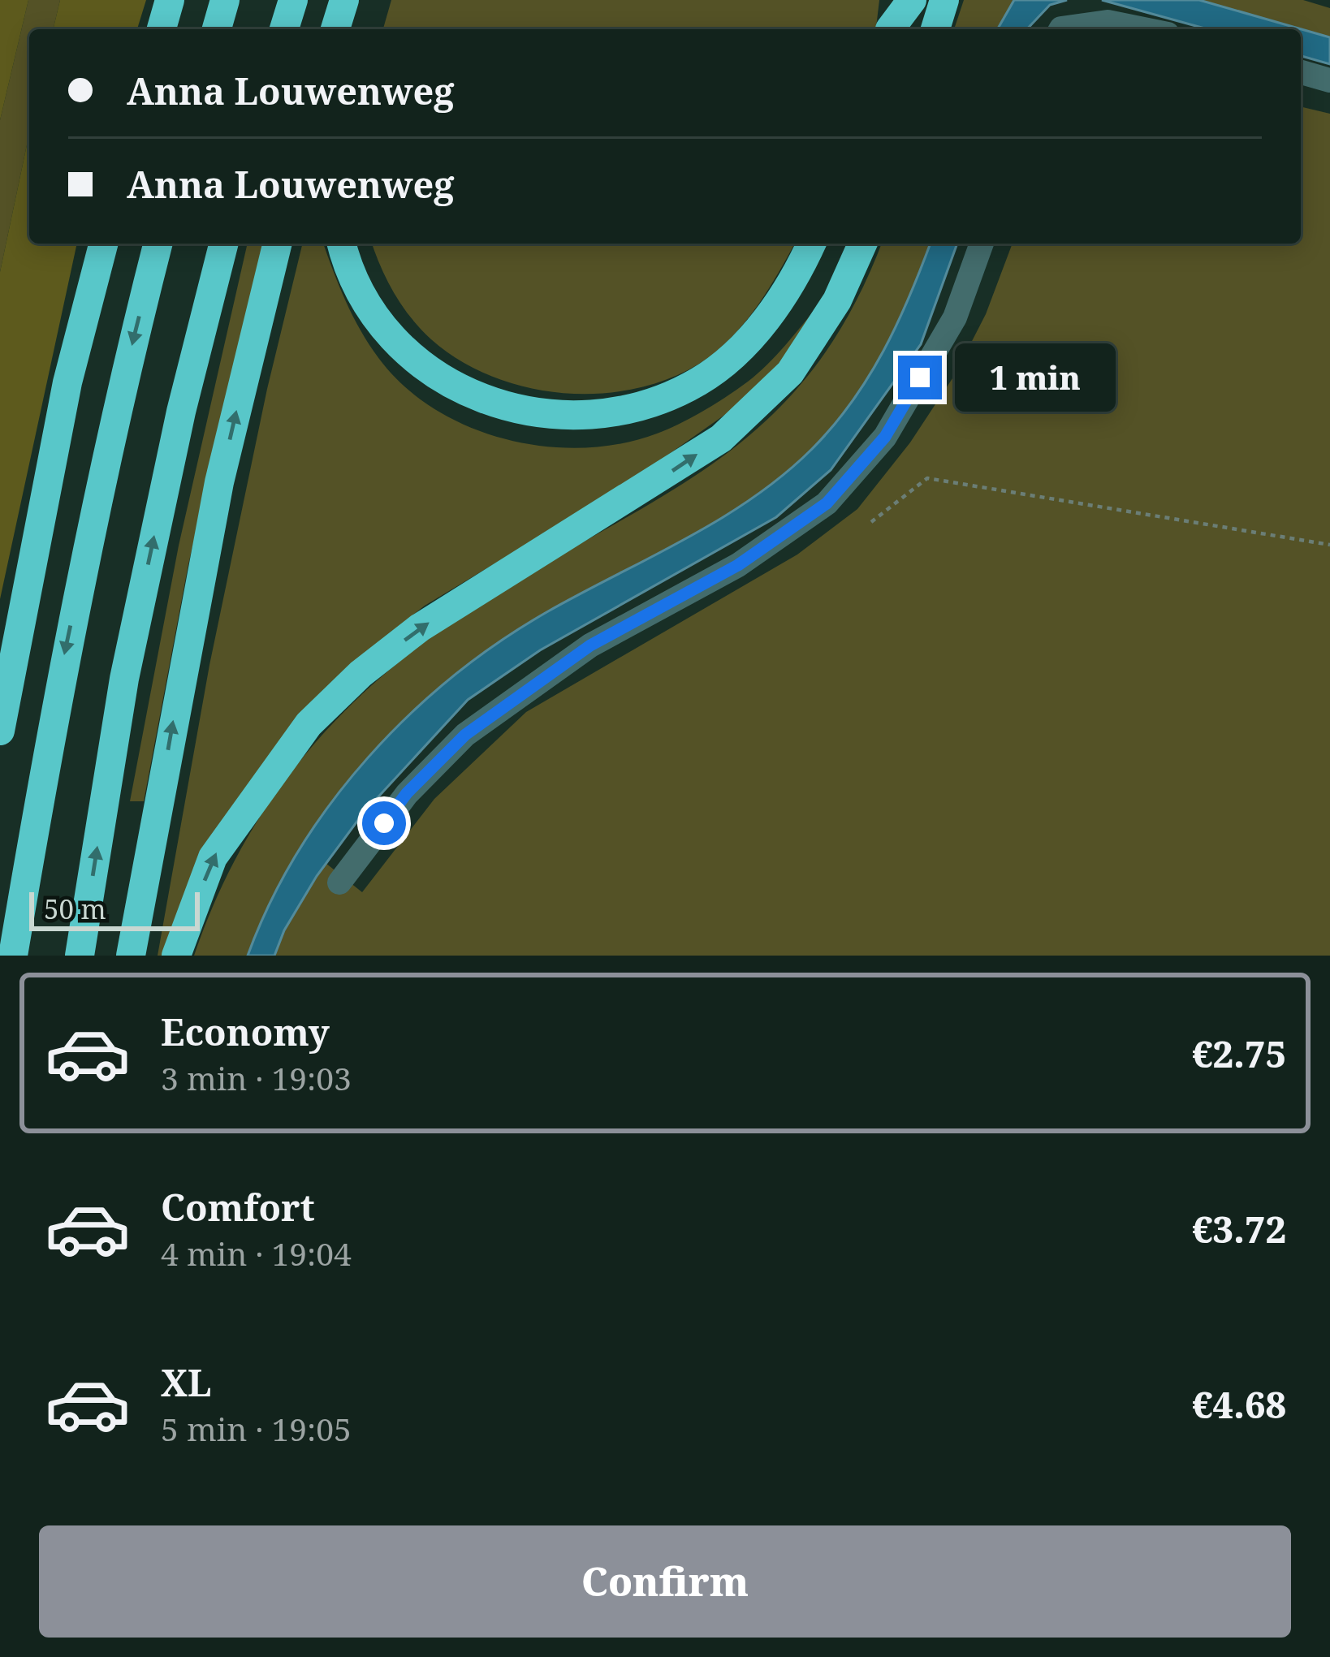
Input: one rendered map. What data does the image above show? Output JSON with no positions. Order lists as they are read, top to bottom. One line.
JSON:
{"scale_bar":"50 m","page":{"banner":["Anna Louwenweg","Anna Louwenweg"],"bubble":"1 min","scale":"50 m","list":[{"name":"Economy","note":"3 min · 19:03","value":"€2.75"},{"name":"Comfort","note":"4 min · 19:04","value":"€3.72"},{"name":"XL","note":"5 min · 19:05","value":"€4.68"}],"buttons":"Confirm"}}
